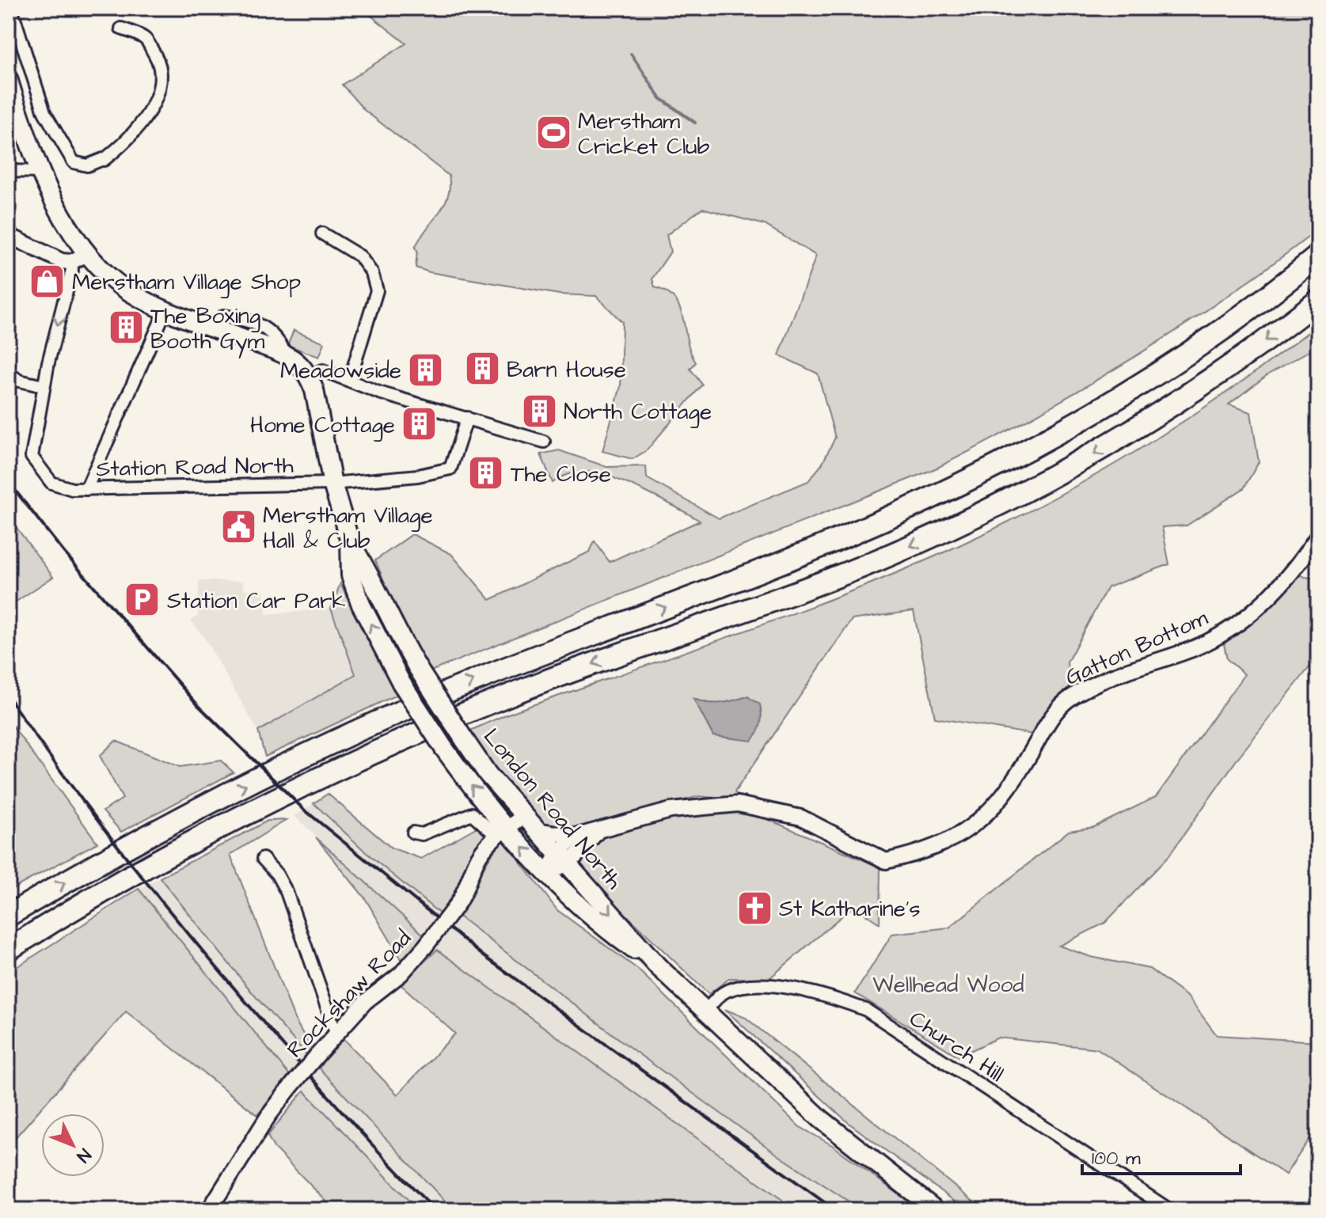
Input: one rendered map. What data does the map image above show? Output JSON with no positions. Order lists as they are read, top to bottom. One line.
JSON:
{"streets":{"main road":["London Road North"],"street":["Station Road North","Gatton Bottom","Rockshaw Road","Church Hill"]},"crossings":[["Station Road North","London Road North"],["London Road North","Rockshaw Road"],["London Road North","Church Hill"]],"parks":["Wellhead Wood"],"places":{"sports":["Merstham Cricket Club"],"shop":["Merstham Village Shop"],"building":["The Boxing Booth Gym","Barn House","Meadowside","North Cottage","Home Cottage","The Close"],"public building":["Merstham Village Hall & Club"],"parking":["Station Car Park"],"church":["St Katharine's"]},"scale_bar":"100 m","north":"bottom right"}
